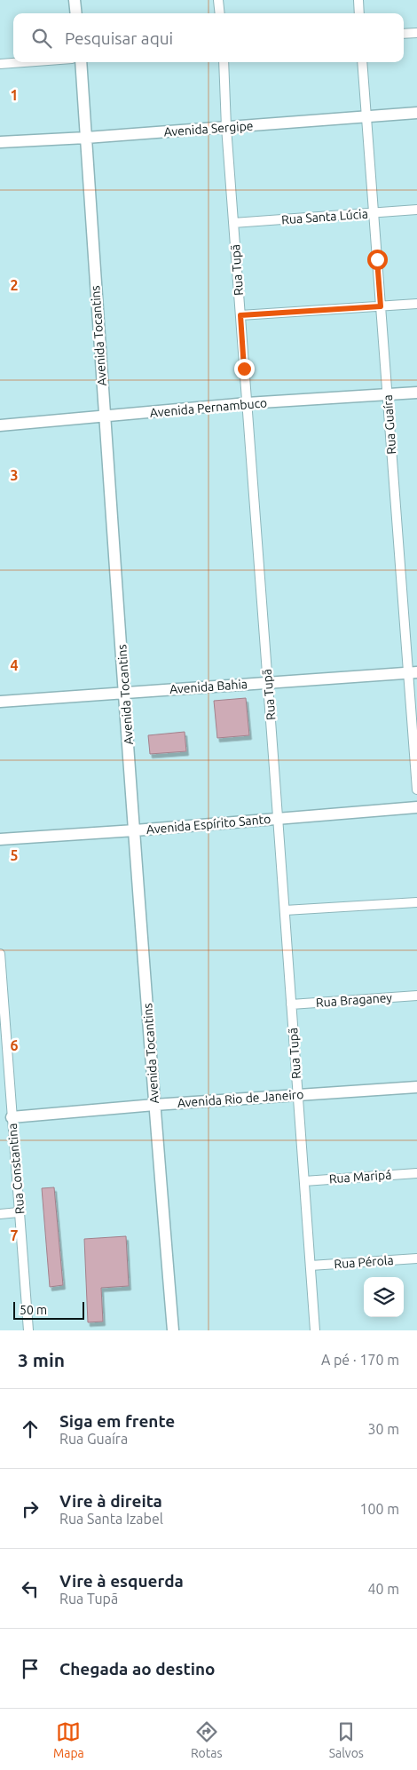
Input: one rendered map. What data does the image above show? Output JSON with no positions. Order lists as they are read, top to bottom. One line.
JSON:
{"streets":{"street":["Avenida Sergipe","Rua Santa Lúcia","Rua Tupã","Avenida Tocantins","Avenida Pernambuco","Rua Guaíra","Avenida Bahia","Avenida Espírito Santo","Rua Braganey","Avenida Rio de Janeiro","Rua Constantina","Rua Maripá","Rua Pérola"]},"crossings":[["Avenida Sergipe","Rua Tupã"],["Avenida Sergipe","Avenida Tocantins"],["Avenida Sergipe","Rua Guaíra"],["Rua Santa Lúcia","Rua Tupã"],["Rua Santa Lúcia","Rua Guaíra"],["Rua Tupã","Avenida Pernambuco"],["Rua Tupã","Avenida Bahia"],["Rua Tupã","Avenida Espírito Santo"],["Rua Tupã","Rua Braganey"],["Rua Tupã","Avenida Rio de Janeiro"],["Rua Tupã","Rua Maripá"],["Rua Tupã","Rua Pérola"],["Avenida Tocantins","Avenida Pernambuco"],["Avenida Tocantins","Avenida Bahia"],["Avenida Tocantins","Avenida Espírito Santo"],["Avenida Tocantins","Avenida Rio de Janeiro"],["Avenida Pernambuco","Rua Guaíra"],["Rua Guaíra","Avenida Bahia"],["Avenida Rio de Janeiro","Rua Constantina"]],"scale_bar":"50 m","page":{"search":"Pesquisar aqui","scale":"50 m","heading":["3 min","A pé · 170 m"],"list":[["Siga em frente","Rua Guaíra","30 m"],["Vire à direita","Rua Santa Izabel","100 m"],["Vire à esquerda","Rua Tupã","40 m"],"Chegada ao destino"],"nav":["Mapa","Rotas","Salvos"]},"grid":{"rows":["1","2","3","4","5","6","7"]}}
